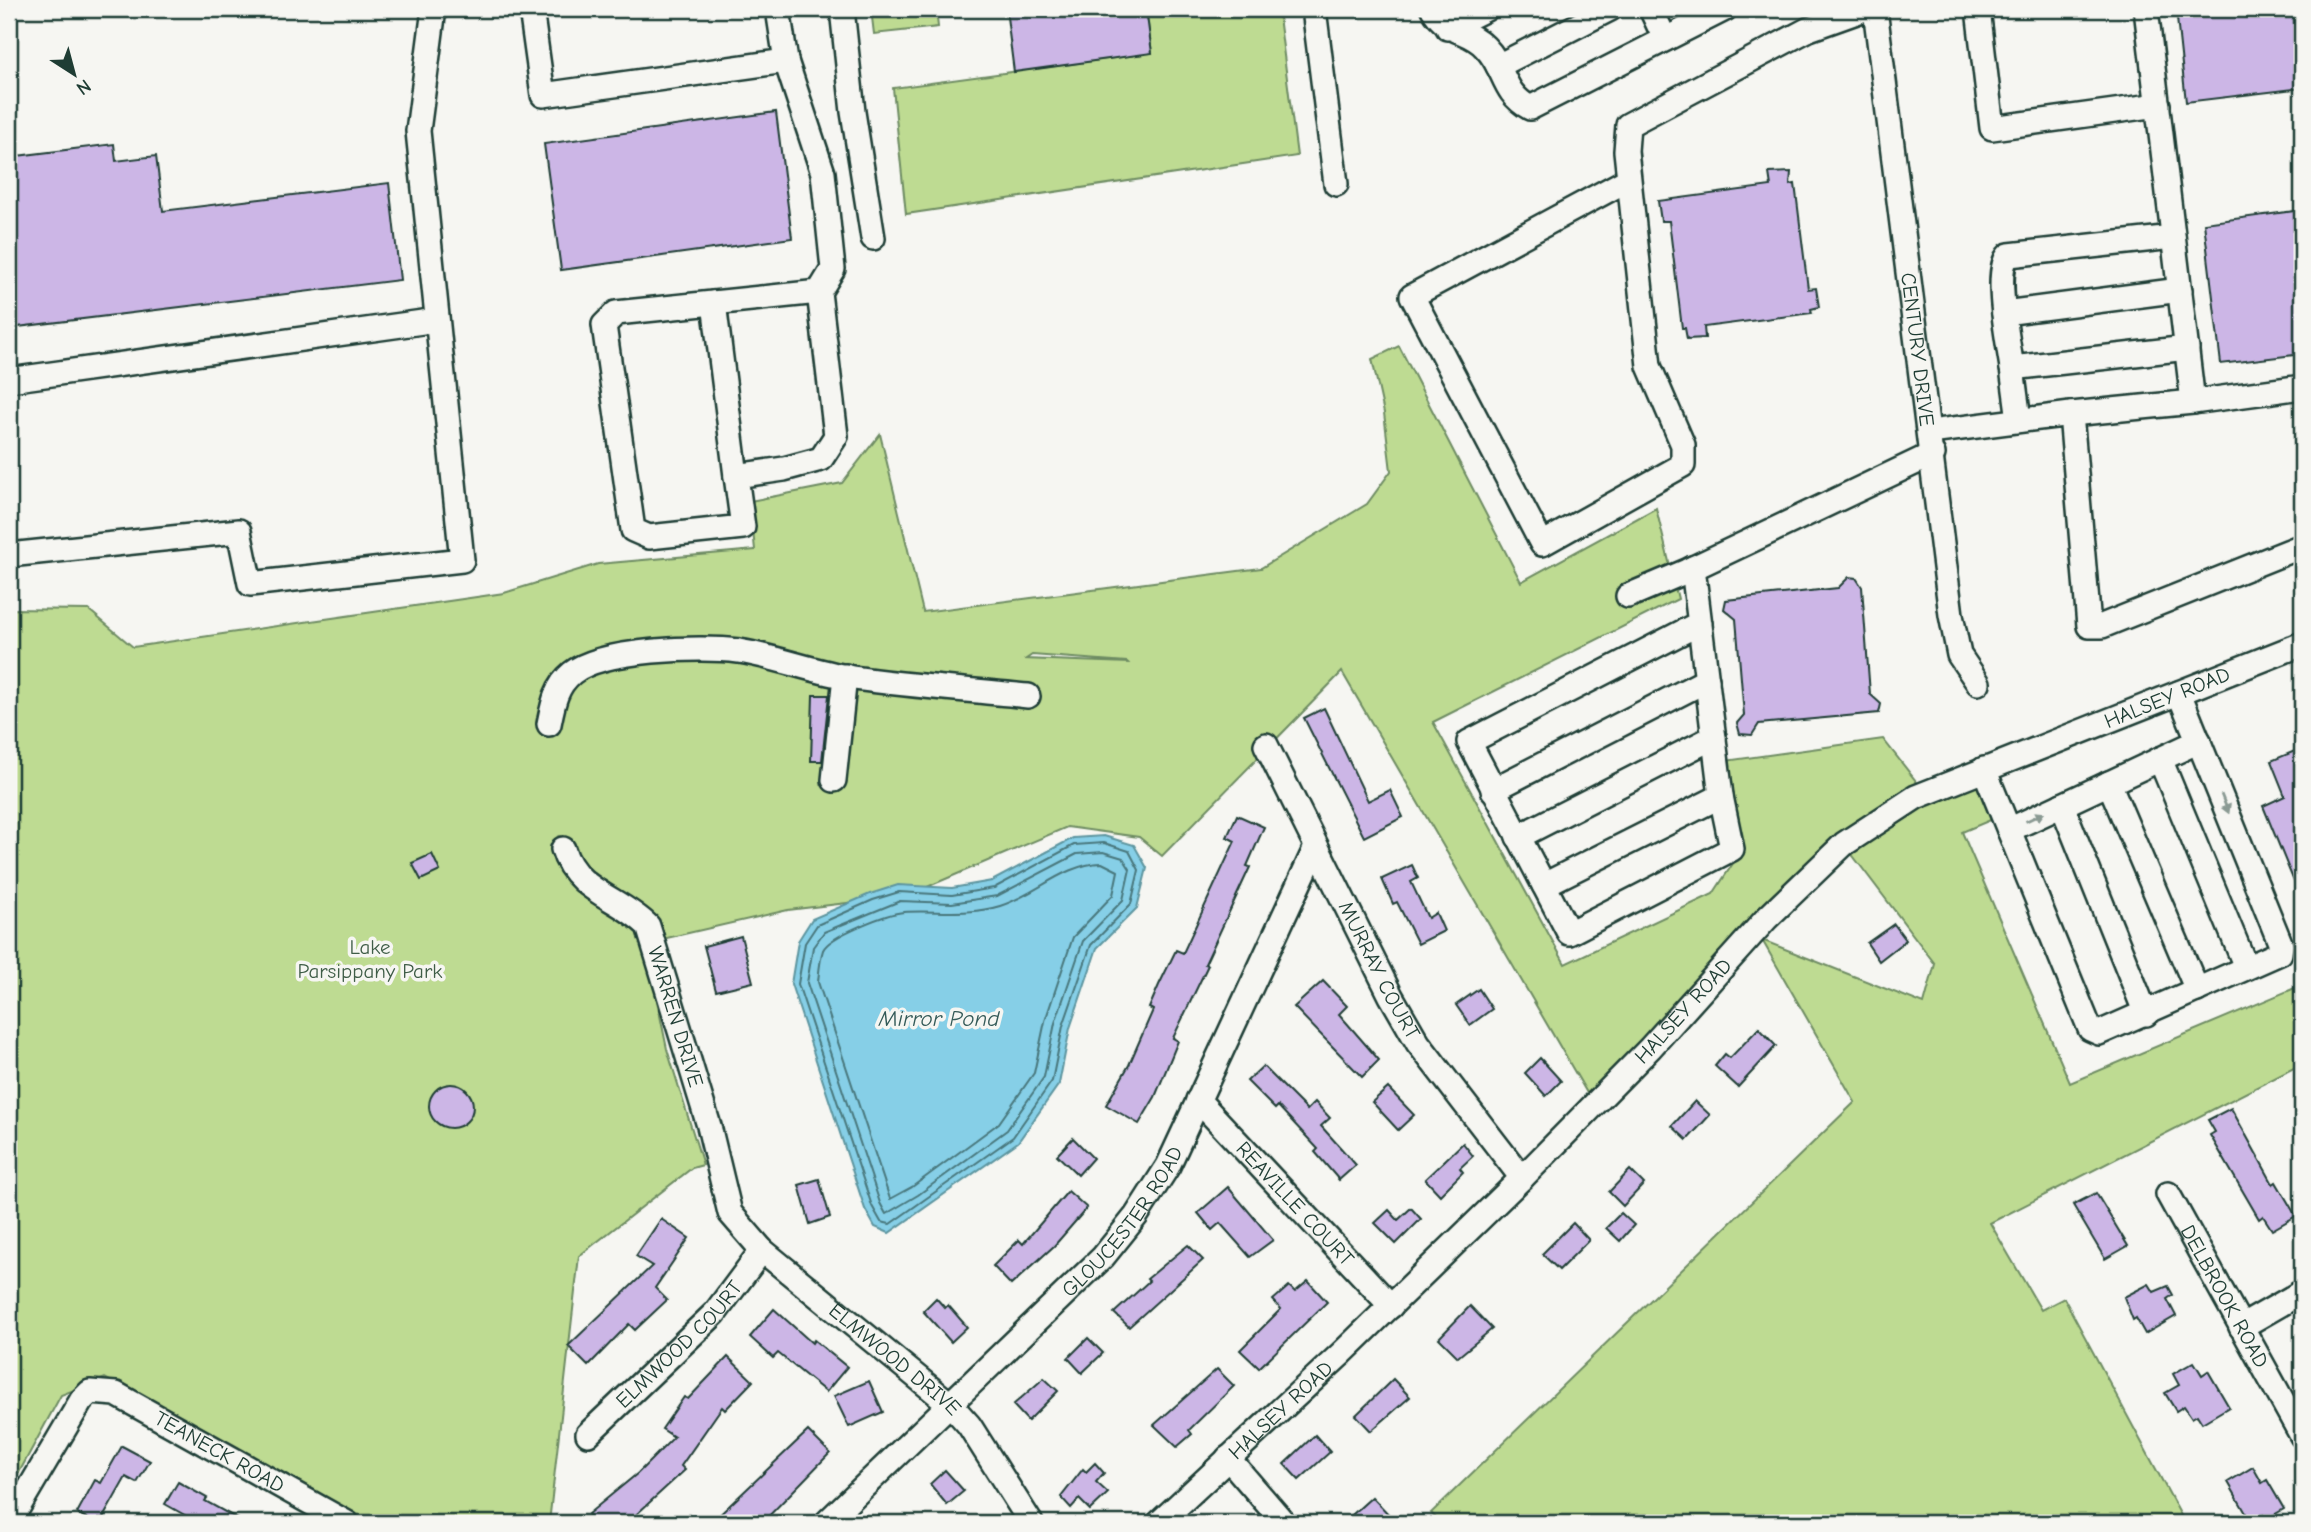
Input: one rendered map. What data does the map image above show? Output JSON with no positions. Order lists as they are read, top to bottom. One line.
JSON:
{"streets":{"street":["CENTURY DRIVE","HALSEY ROAD","MURRAY COURT","WARREN DRIVE","REAVILLE COURT","GLOUCESTER ROAD","DELBROOK ROAD","ELMWOOD COURT","ELMWOOD DRIVE","TEANECK ROAD"]},"crossings":[["HALSEY ROAD","MURRAY COURT"],["HALSEY ROAD","REAVILLE COURT"],["MURRAY COURT","GLOUCESTER ROAD"],["WARREN DRIVE","ELMWOOD DRIVE"],["REAVILLE COURT","GLOUCESTER ROAD"],["GLOUCESTER ROAD","ELMWOOD DRIVE"],["ELMWOOD COURT","ELMWOOD DRIVE"]],"water":["Mirror Pond"],"parks":["Lake Parsippany Park"],"north":"bottom right"}
